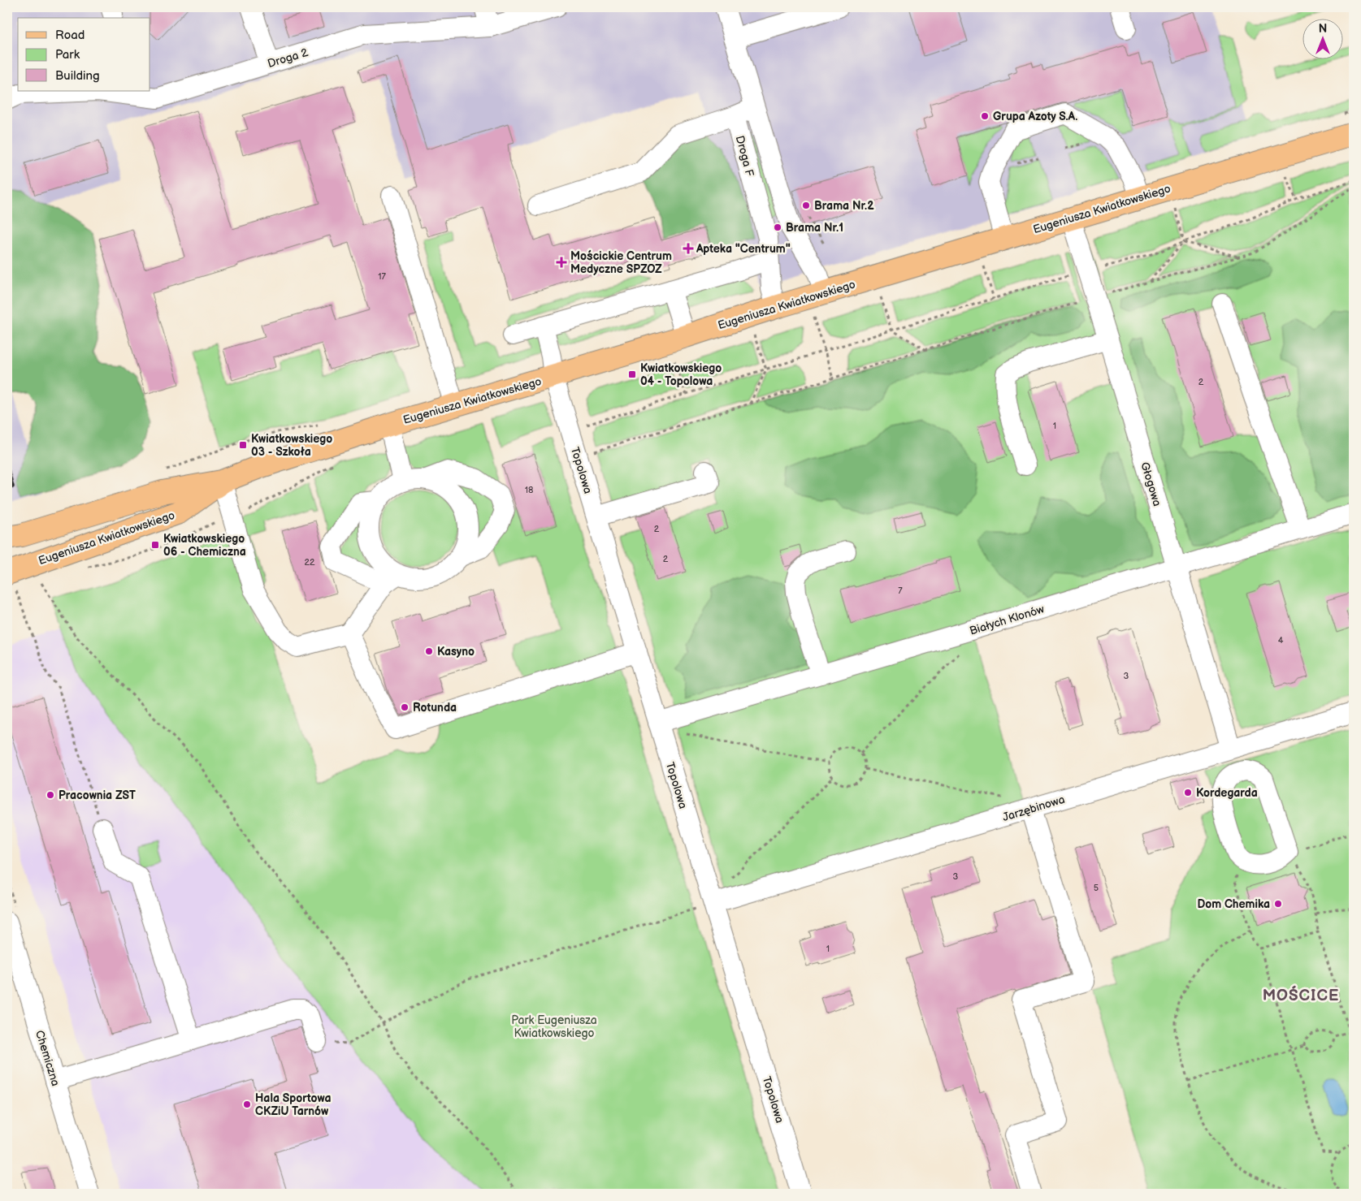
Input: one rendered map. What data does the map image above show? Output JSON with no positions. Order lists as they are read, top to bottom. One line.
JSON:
{"streets":{"main road":["Eugeniusza Kwiatkowskiego"],"street":["Droga 2","Droga F","Topolowa","Głogowa","Białych Klonów","Jarzębinowa","Chemiczna"]},"crossings":[["Droga F","Eugeniusza Kwiatkowskiego"],["Eugeniusza Kwiatkowskiego","Topolowa"],["Eugeniusza Kwiatkowskiego","Głogowa"],["Topolowa","Białych Klonów"],["Topolowa","Jarzębinowa"],["Głogowa","Białych Klonów"],["Głogowa","Jarzębinowa"]],"districts":["MOŚCICE"],"parks":["Park Eugeniusza Kwiatkowskiego"],"places":{"other":["Grupa Azoty S.A.","Brama Nr.2","Brama Nr.1","Kasyno","Rotunda","Kordegarda","Pracownia ZST","Dom Chemika","Hala Sportowa CKZiU Tarnów"],"health":["Apteka \"Centrum\"","Mościckie Centrum Medyczne SPZOZ"],"transit":["Kwiatkowskiego 04 - Topolowa","Kwiatkowskiego 03 - Szkoła","Kwiatkowskiego 06 - Chemiczna"]},"house_numbers":["17","2","1","18","2","2","22","7","4","3","3","5","1"],"legend":["Road","Park","Building"],"north":"top"}
